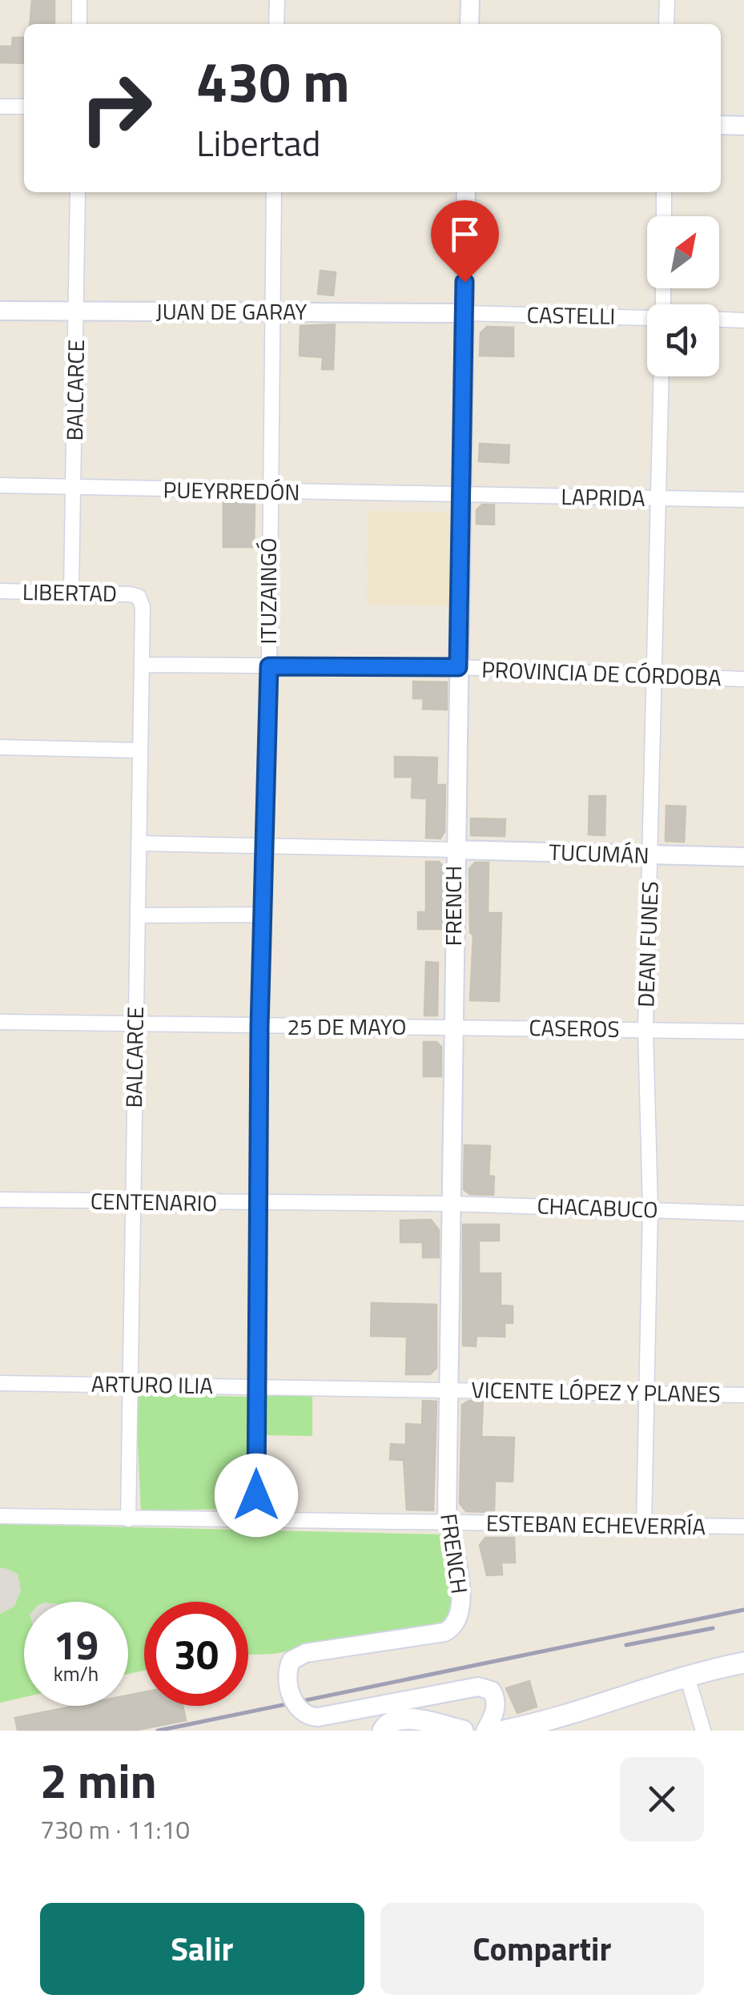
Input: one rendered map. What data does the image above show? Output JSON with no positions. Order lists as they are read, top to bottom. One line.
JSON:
{"streets":{"street":["JUAN DE GARAY","CASTELLI","BALCARCE","PUEYRREDÓN","LAPRIDA","ITUZAINGÓ","LIBERTAD","PROVINCIA DE CÓRDOBA","TUCUMÁN","FRENCH","DEAN FUNES","25 DE MAYO","CASEROS","CENTENARIO","CHACABUCO","ARTURO ILIA","VICENTE LÓPEZ Y PLANES","ESTEBAN ECHEVERRÍA"]},"crossings":[["JUAN DE GARAY","CASTELLI"],["JUAN DE GARAY","BALCARCE"],["JUAN DE GARAY","ITUZAINGÓ"],["JUAN DE GARAY","FRENCH"],["CASTELLI","FRENCH"],["BALCARCE","PUEYRREDÓN"],["BALCARCE","LIBERTAD"],["BALCARCE","25 DE MAYO"],["BALCARCE","CENTENARIO"],["BALCARCE","ARTURO ILIA"],["BALCARCE","ESTEBAN ECHEVERRÍA"],["PUEYRREDÓN","LAPRIDA"],["PUEYRREDÓN","ITUZAINGÓ"],["PUEYRREDÓN","FRENCH"],["LAPRIDA","FRENCH"],["LAPRIDA","DEAN FUNES"],["ITUZAINGÓ","25 DE MAYO"],["ITUZAINGÓ","CENTENARIO"],["ITUZAINGÓ","ARTURO ILIA"],["ITUZAINGÓ","ESTEBAN ECHEVERRÍA"],["PROVINCIA DE CÓRDOBA","FRENCH"],["PROVINCIA DE CÓRDOBA","DEAN FUNES"],["TUCUMÁN","FRENCH"],["TUCUMÁN","DEAN FUNES"],["FRENCH","25 DE MAYO"],["FRENCH","CASEROS"],["FRENCH","CENTENARIO"],["FRENCH","CHACABUCO"],["FRENCH","ARTURO ILIA"],["FRENCH","VICENTE LÓPEZ Y PLANES"],["FRENCH","ESTEBAN ECHEVERRÍA"],["DEAN FUNES","CASEROS"],["DEAN FUNES","CHACABUCO"],["DEAN FUNES","VICENTE LÓPEZ Y PLANES"],["DEAN FUNES","ESTEBAN ECHEVERRÍA"],["25 DE MAYO","CASEROS"],["CENTENARIO","CHACABUCO"],["ARTURO ILIA","VICENTE LÓPEZ Y PLANES"]],"north":"top right","page":{"turn":["430 m","Libertad"],"speed":"19 km/h","limit":"30","heading":["2 min","730 m · 11:10"],"buttons":["Salir","Compartir"]}}
